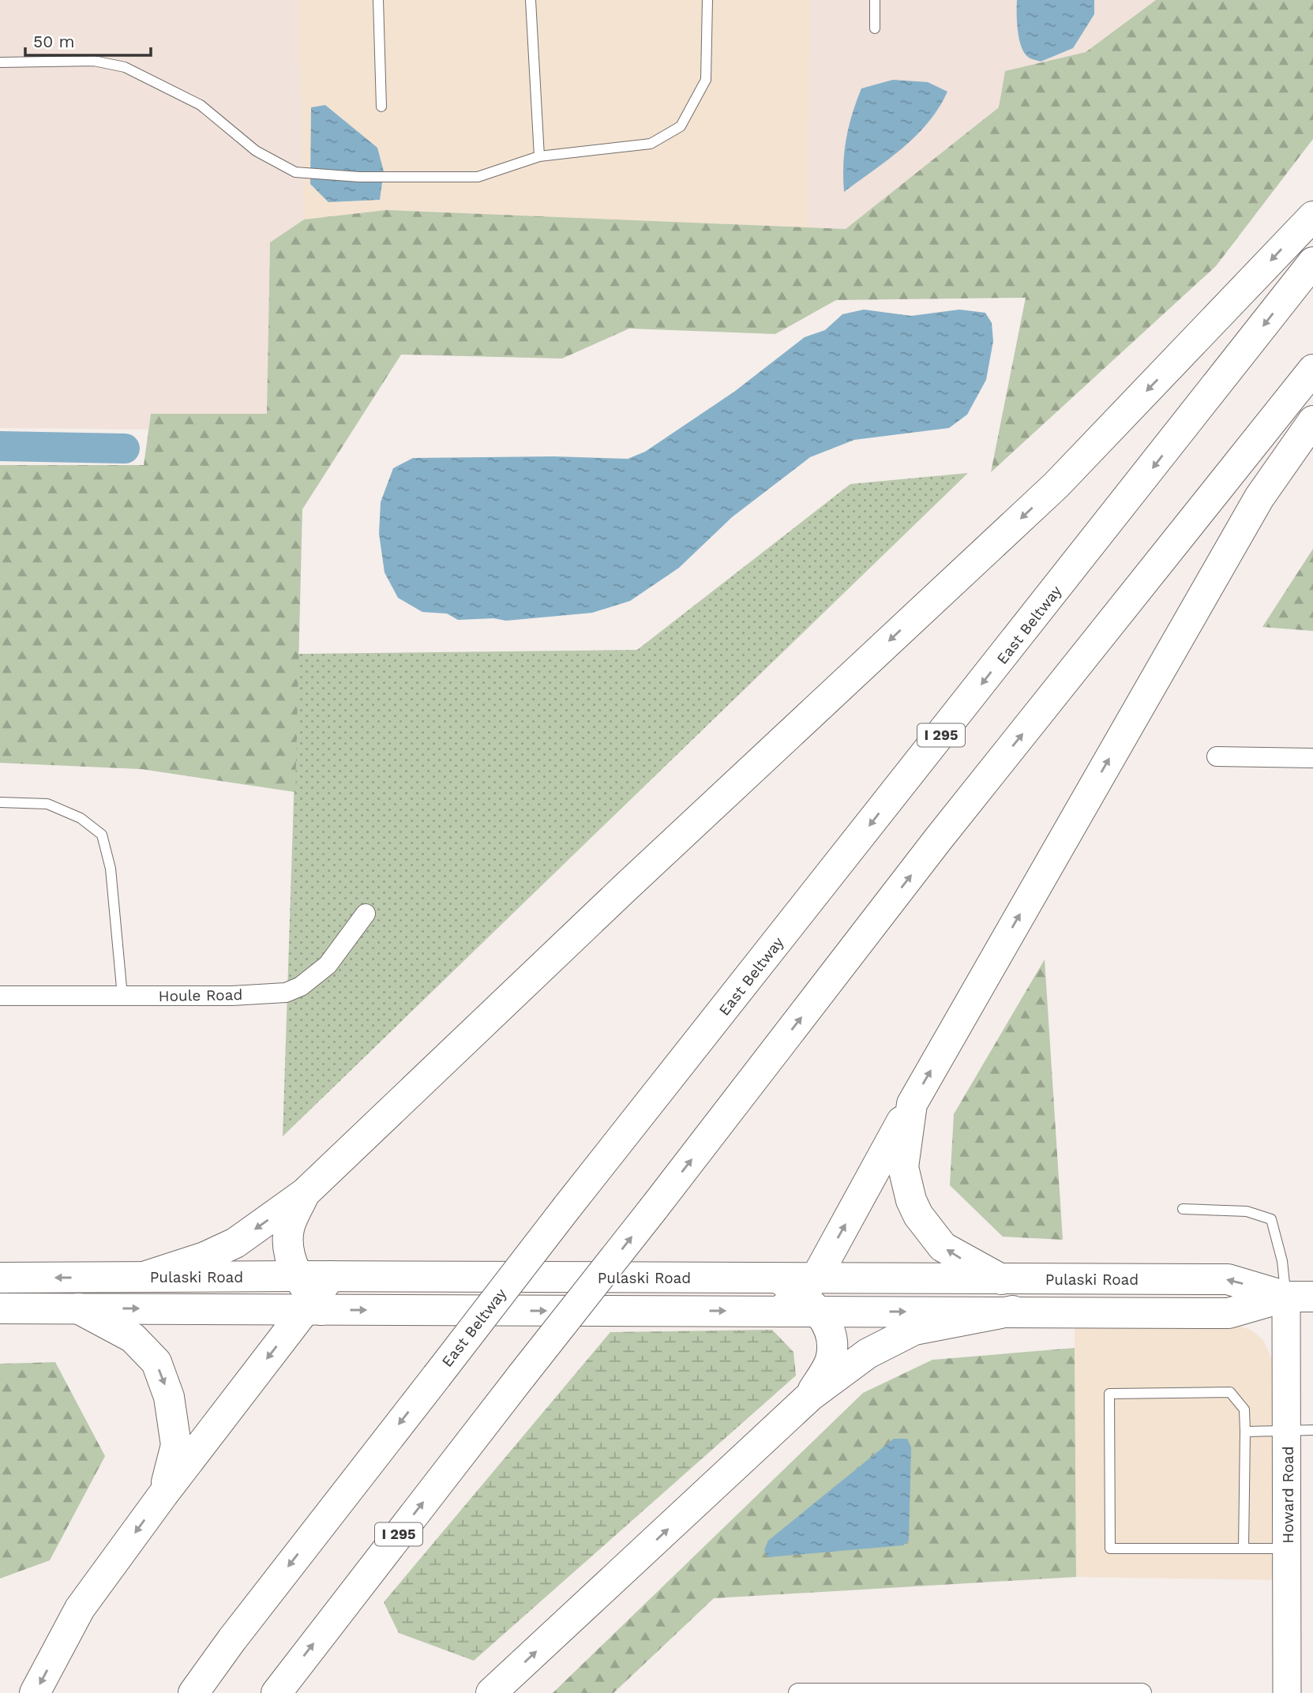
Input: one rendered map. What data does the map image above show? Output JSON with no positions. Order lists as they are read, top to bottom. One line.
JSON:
{"streets":{"main road":["East Beltway","I 295","Pulaski Road"],"street":["Houle Road","Howard Road"]},"crossings":[["Pulaski Road","Howard Road"]],"scale_bar":"50 m"}
